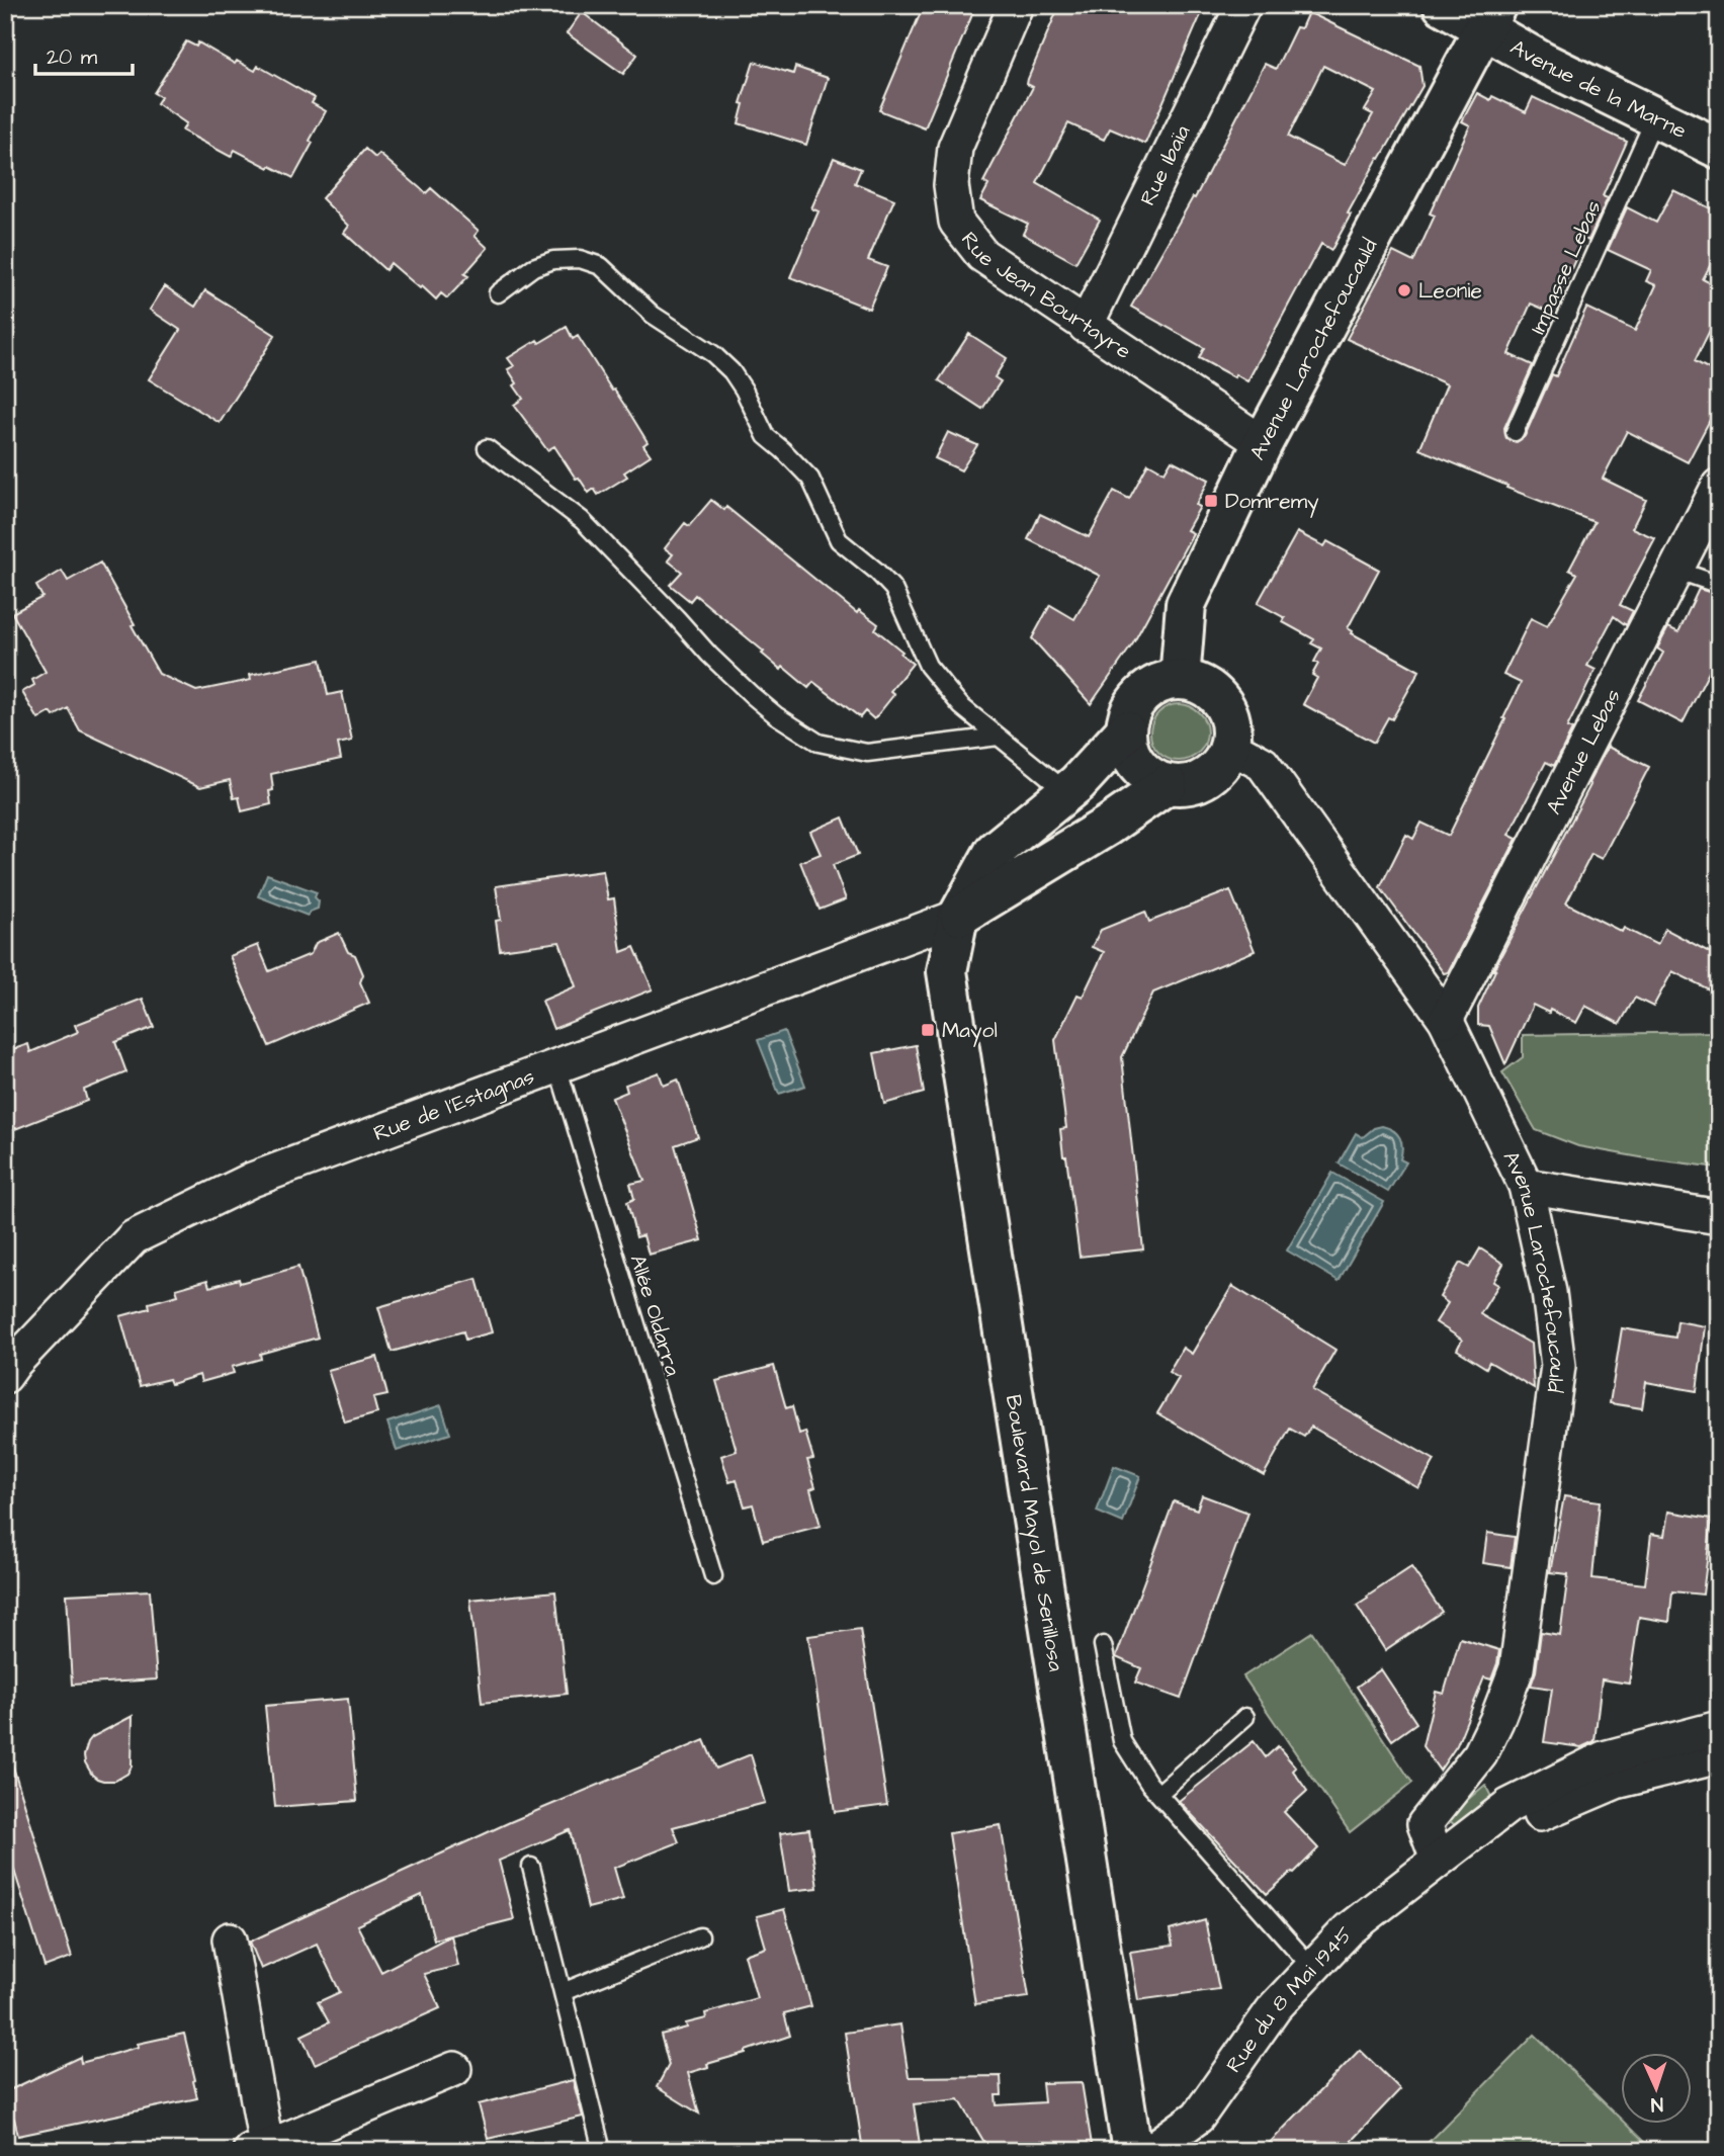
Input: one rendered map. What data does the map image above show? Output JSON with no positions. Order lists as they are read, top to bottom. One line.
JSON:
{"streets":{"street":["Avenue de la Marne","Rue Ibaïa","Rue Jean Bourtayre","Avenue Larochefoucauld","Avenue Lebas","Rue de l'Estagnas","Boulevard Mayol de Senillosa","Rue du 8 Mai 1945"],"lane":["Impasse Lebas","Allée Oldarra"]},"crossings":[["Avenue de la Marne","Impasse Lebas"],["Avenue de la Marne","Avenue Larochefoucauld"],["Rue Ibaïa","Rue Jean Bourtayre"],["Rue Jean Bourtayre","Avenue Larochefoucauld"],["Avenue Larochefoucauld","Avenue Lebas"],["Avenue Larochefoucauld","Boulevard Mayol de Senillosa"],["Avenue Larochefoucauld","Rue du 8 Mai 1945"],["Rue de l'Estagnas","Allée Oldarra"],["Rue de l'Estagnas","Boulevard Mayol de Senillosa"]],"places":{"other":["Leonie"],"transit":["Domremy","Mayol"]},"scale_bar":"20 m","north":"bottom"}
